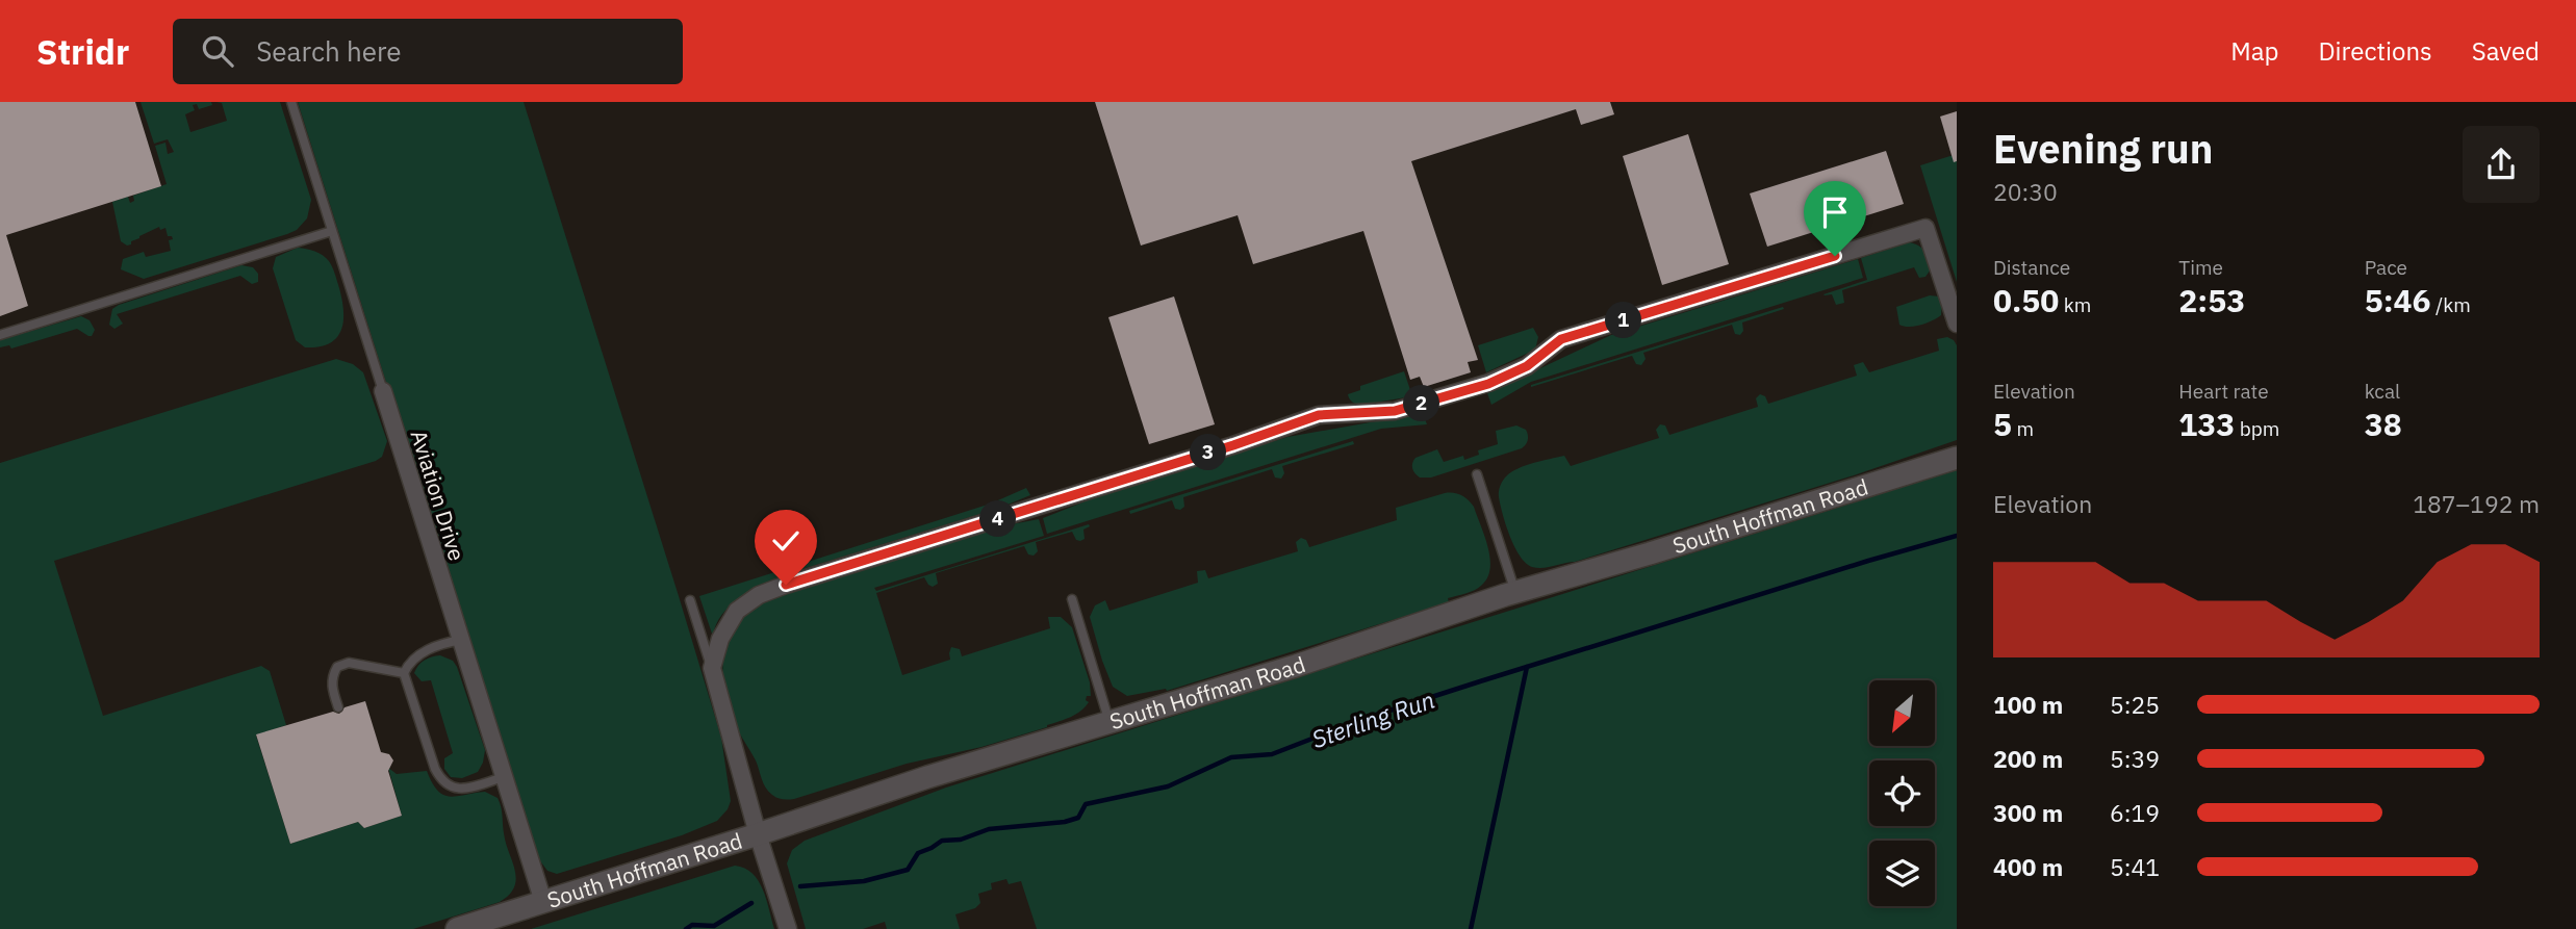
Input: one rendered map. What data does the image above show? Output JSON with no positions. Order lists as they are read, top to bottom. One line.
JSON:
{"streets":{"street":["Aviation Drive","South Hoffman Road"]},"crossings":[["Aviation Drive","South Hoffman Road"]],"water":["Sterling Run"],"north":"bottom left","page":{"header":"Stridr","search":"Search here","nav":["Map","Directions","Saved"],"heading":["Evening run","20:30"],"stats":[["Distance","0.50 km"],["Time","2:53"],["Pace","5:46 /km"],["Elevation","5 m"],["Heart rate","133 bpm"],["kcal","38"]],"pins":["1","2","3","4"],"chart":["Elevation","187–192 m"],"list":[{"name":"100 m","note":"5:25"},{"name":"200 m","note":"5:39"},{"name":"300 m","note":"6:19"},{"name":"400 m","note":"5:41"}]}}
